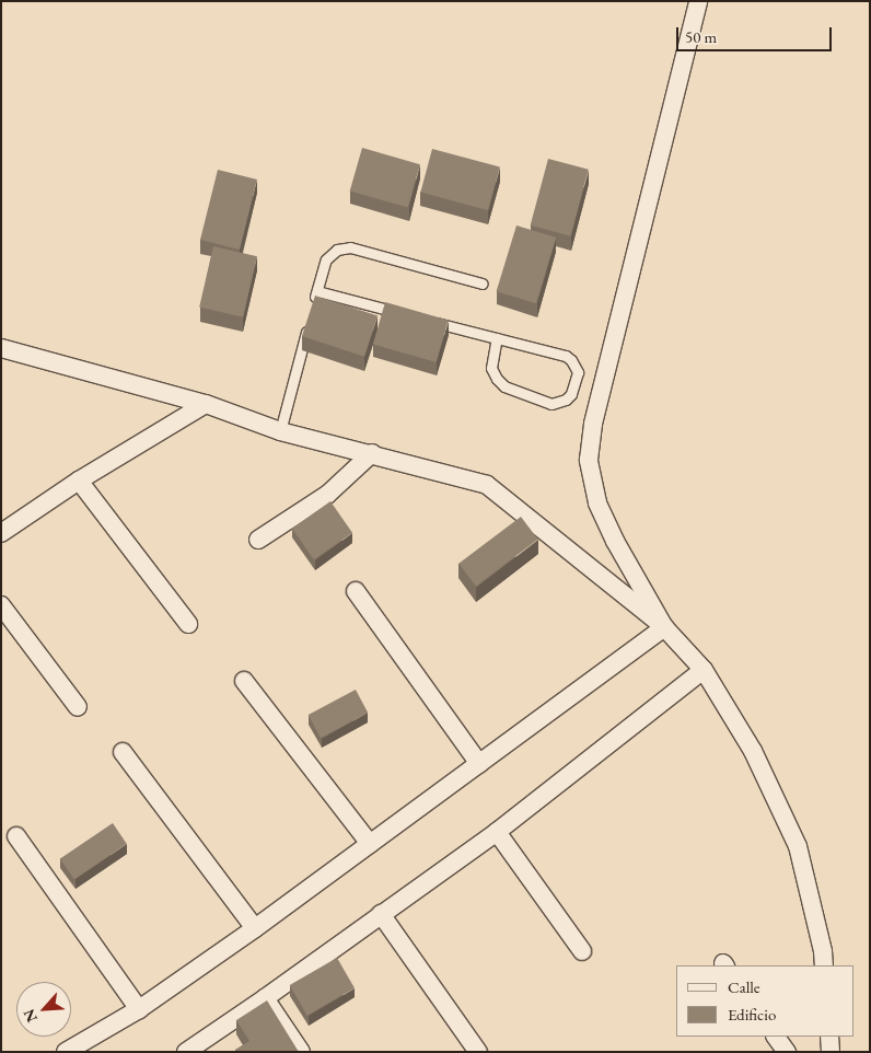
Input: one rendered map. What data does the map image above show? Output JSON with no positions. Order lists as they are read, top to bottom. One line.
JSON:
{"legend":["Calle","Edificio"],"scale_bar":"50 m","north":"bottom left"}
